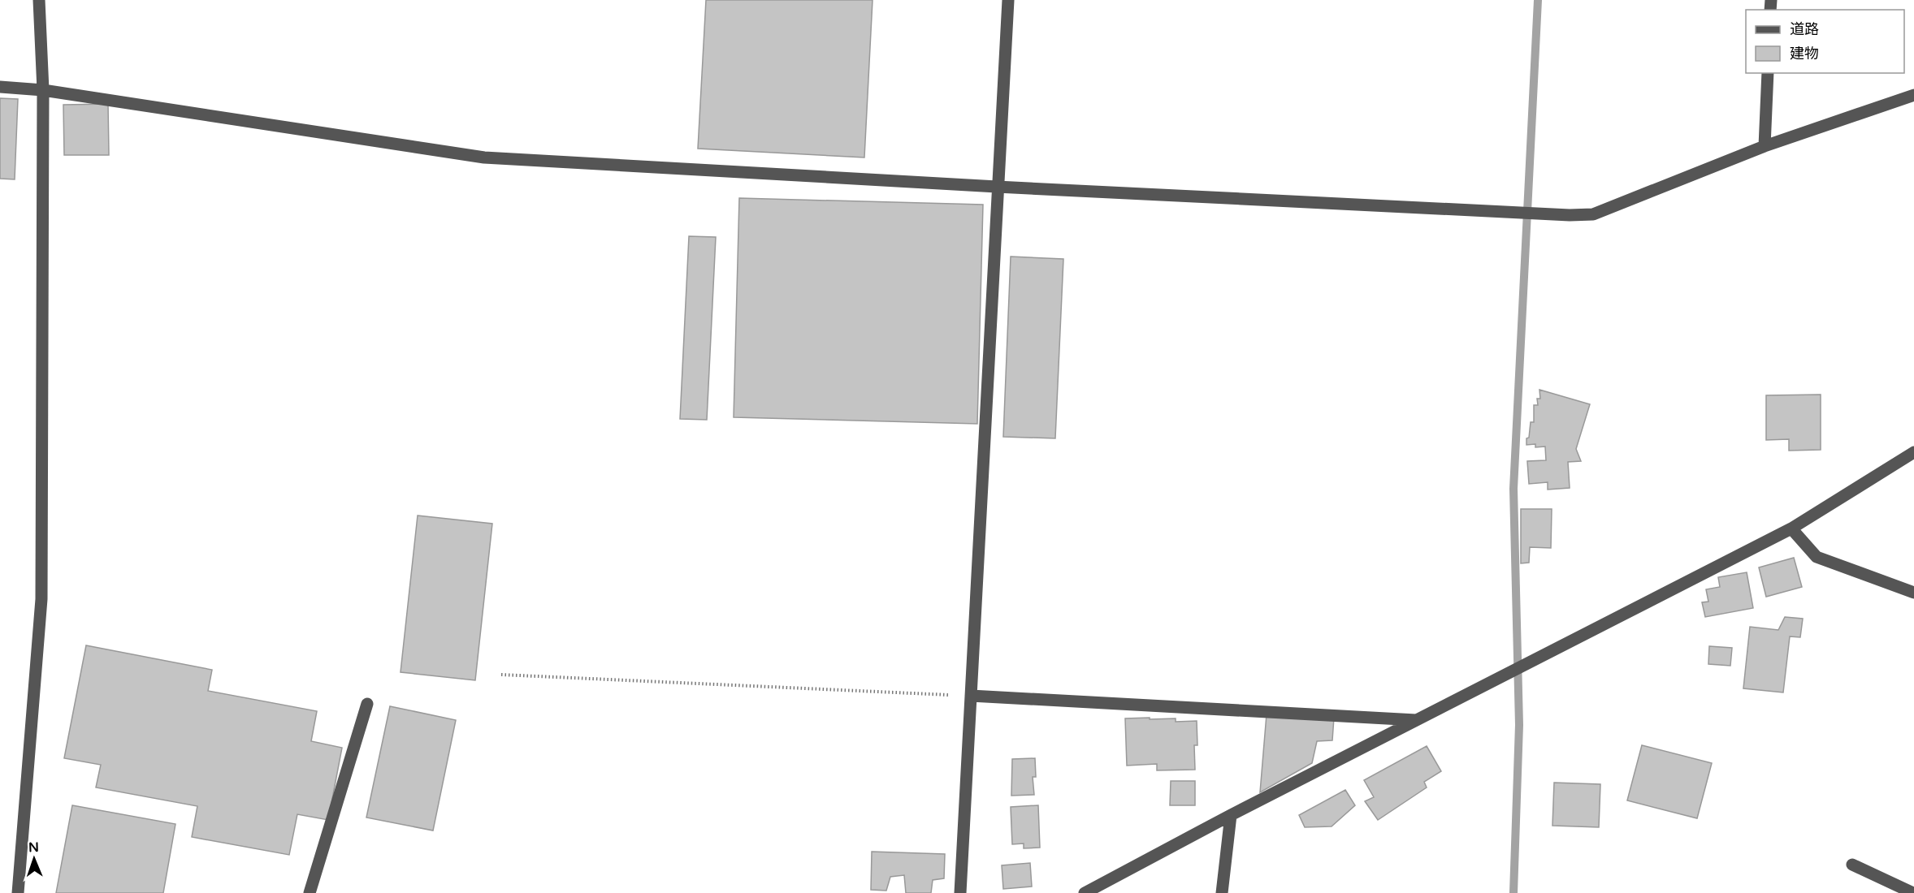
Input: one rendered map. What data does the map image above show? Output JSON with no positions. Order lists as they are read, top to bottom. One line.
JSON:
{"legend":["道路","建物"],"north":"top"}
